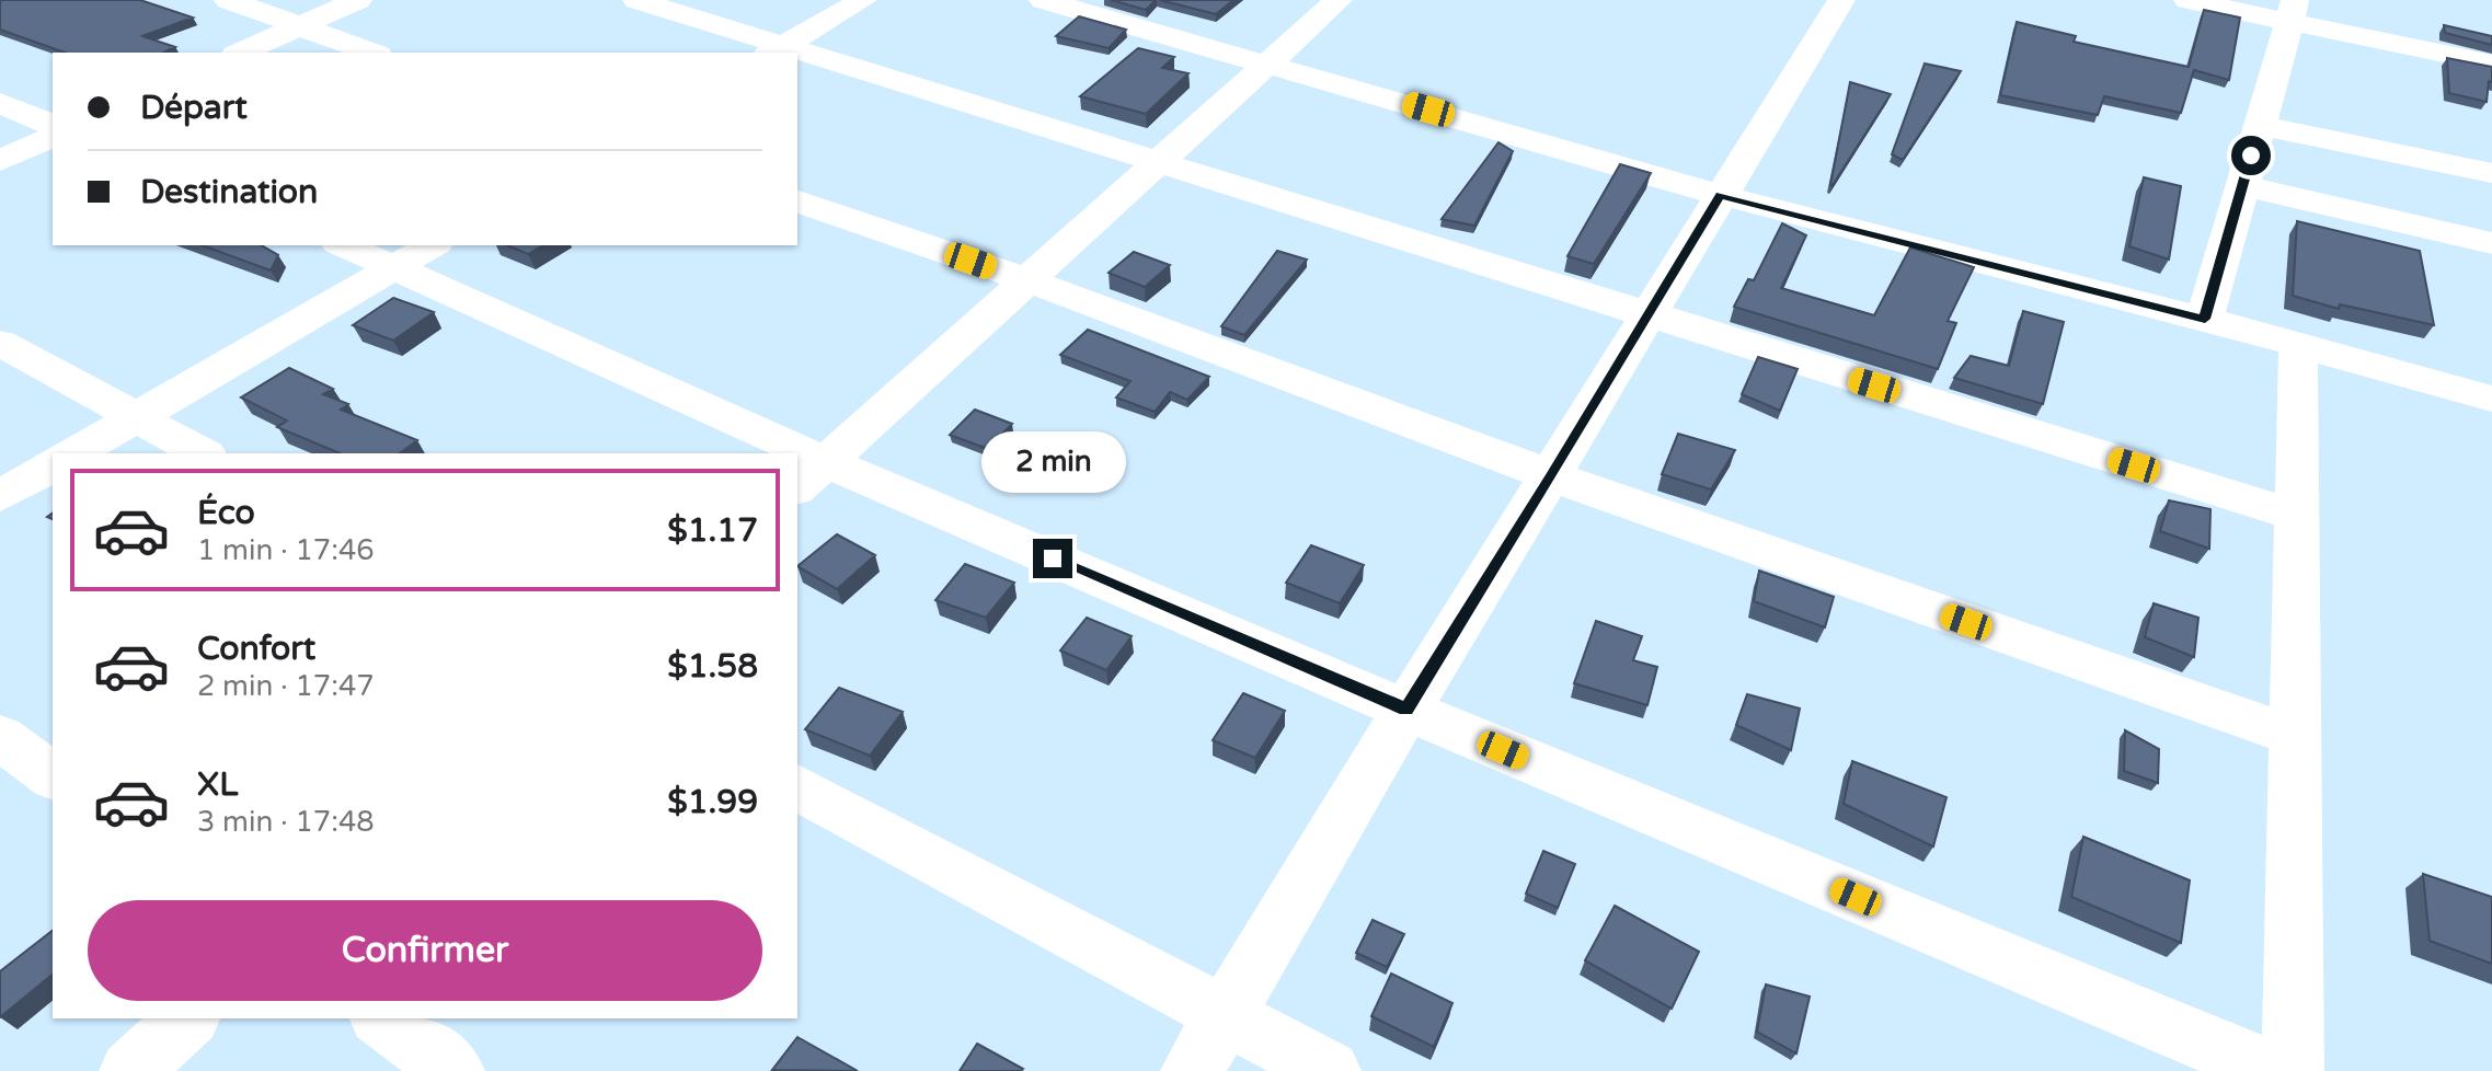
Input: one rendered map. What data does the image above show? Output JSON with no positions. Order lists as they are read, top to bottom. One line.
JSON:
{"page":{"banner":["Départ","Destination"],"bubble":"2 min","list":[{"name":"Éco","note":"1 min · 17:46","value":"$1.17"},{"name":"Confort","note":"2 min · 17:47","value":"$1.58"},{"name":"XL","note":"3 min · 17:48","value":"$1.99"}],"buttons":"Confirmer"}}
